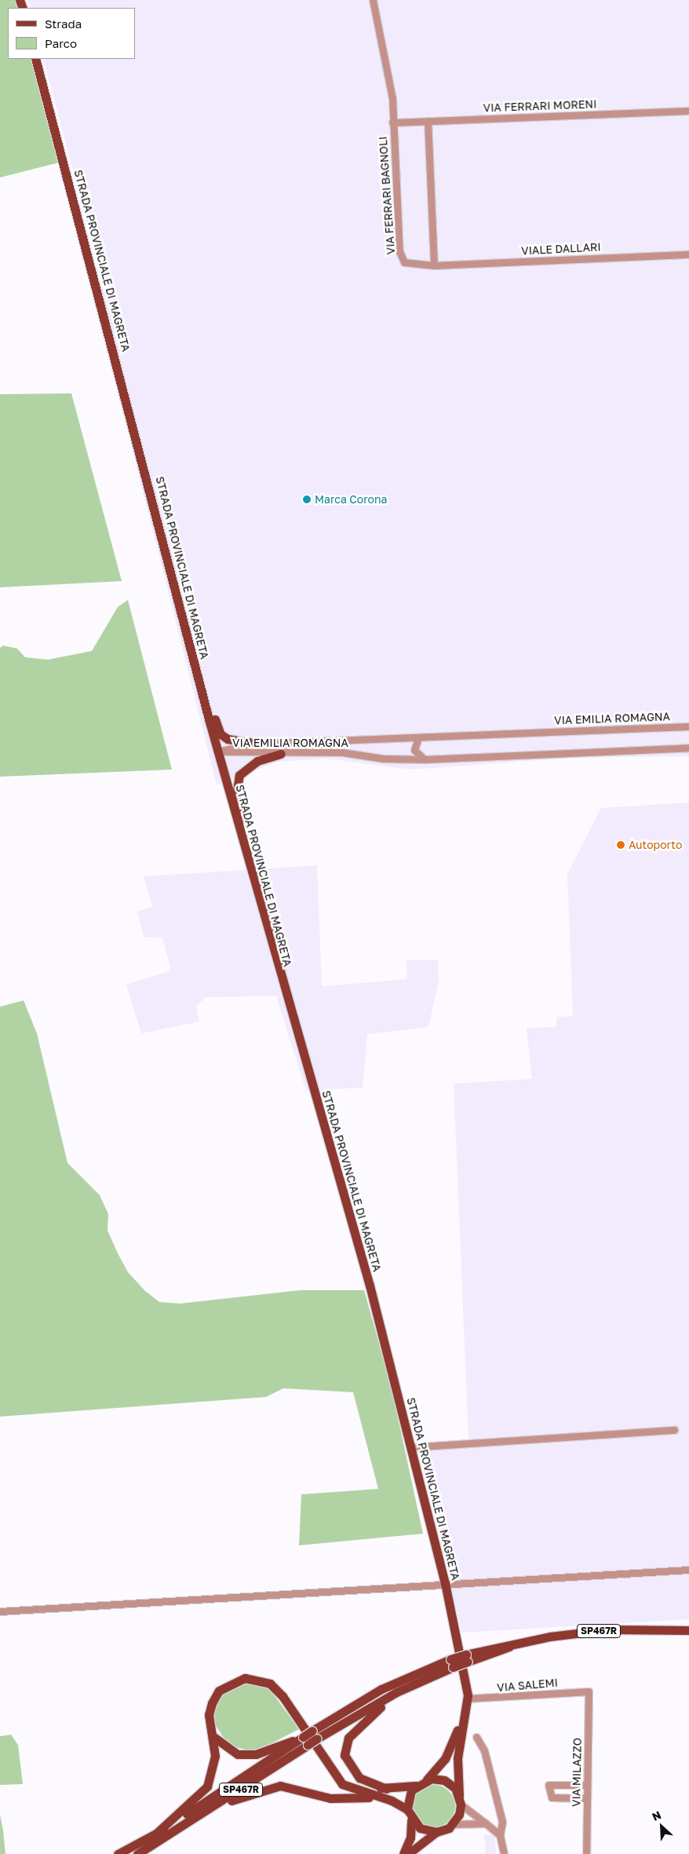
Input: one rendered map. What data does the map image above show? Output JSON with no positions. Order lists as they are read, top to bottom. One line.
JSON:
{"streets":{"main road":["STRADA PROVINCIALE DI MAGRETA","SP467R"],"street":["VIA FERRARI MORENI","VIA FERRARI BAGNOLI","VIALE DALLARI","VIA EMILIA ROMAGNA","VIA SALEMI","VIA MILAZZO"]},"crossings":[["VIA FERRARI MORENI","VIA FERRARI BAGNOLI"],["VIA FERRARI BAGNOLI","VIALE DALLARI"],["STRADA PROVINCIALE DI MAGRETA","VIA EMILIA ROMAGNA"],["STRADA PROVINCIALE DI MAGRETA","VIA SALEMI"],["VIA SALEMI","VIA MILAZZO"]],"places":["Marca Corona","Autoporto"],"legend":["Strada","Parco"],"north":"top left"}
